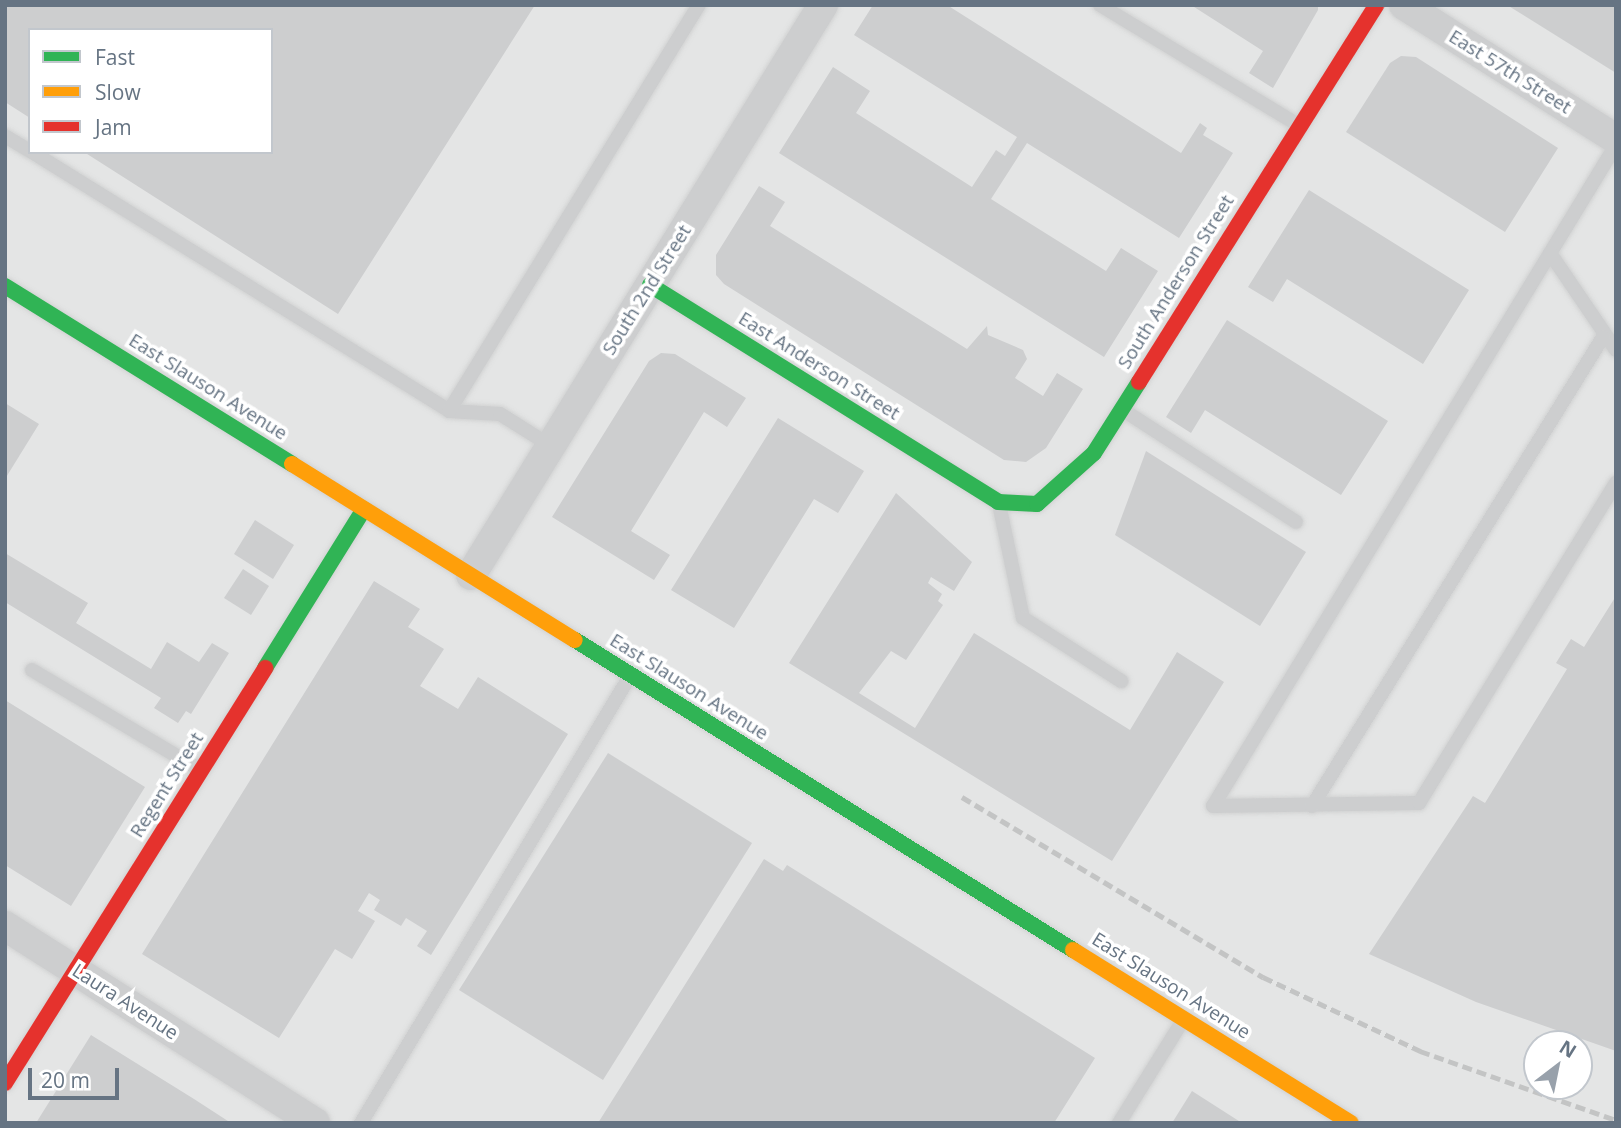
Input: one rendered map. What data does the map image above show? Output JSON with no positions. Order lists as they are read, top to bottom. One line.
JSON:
{"streets":{"street":["East 57th Street","South Anderson Street","South 2nd Street","East Anderson Street","East Slauson Avenue","Regent Street","Laura Avenue"]},"crossings":[["South Anderson Street","East Anderson Street"],["South 2nd Street","East Anderson Street"],["South 2nd Street","East Slauson Avenue"],["East Slauson Avenue","Regent Street"],["Regent Street","Laura Avenue"]],"legend":["Fast","Slow","Jam"],"scale_bar":"20 m","north":"top right"}
